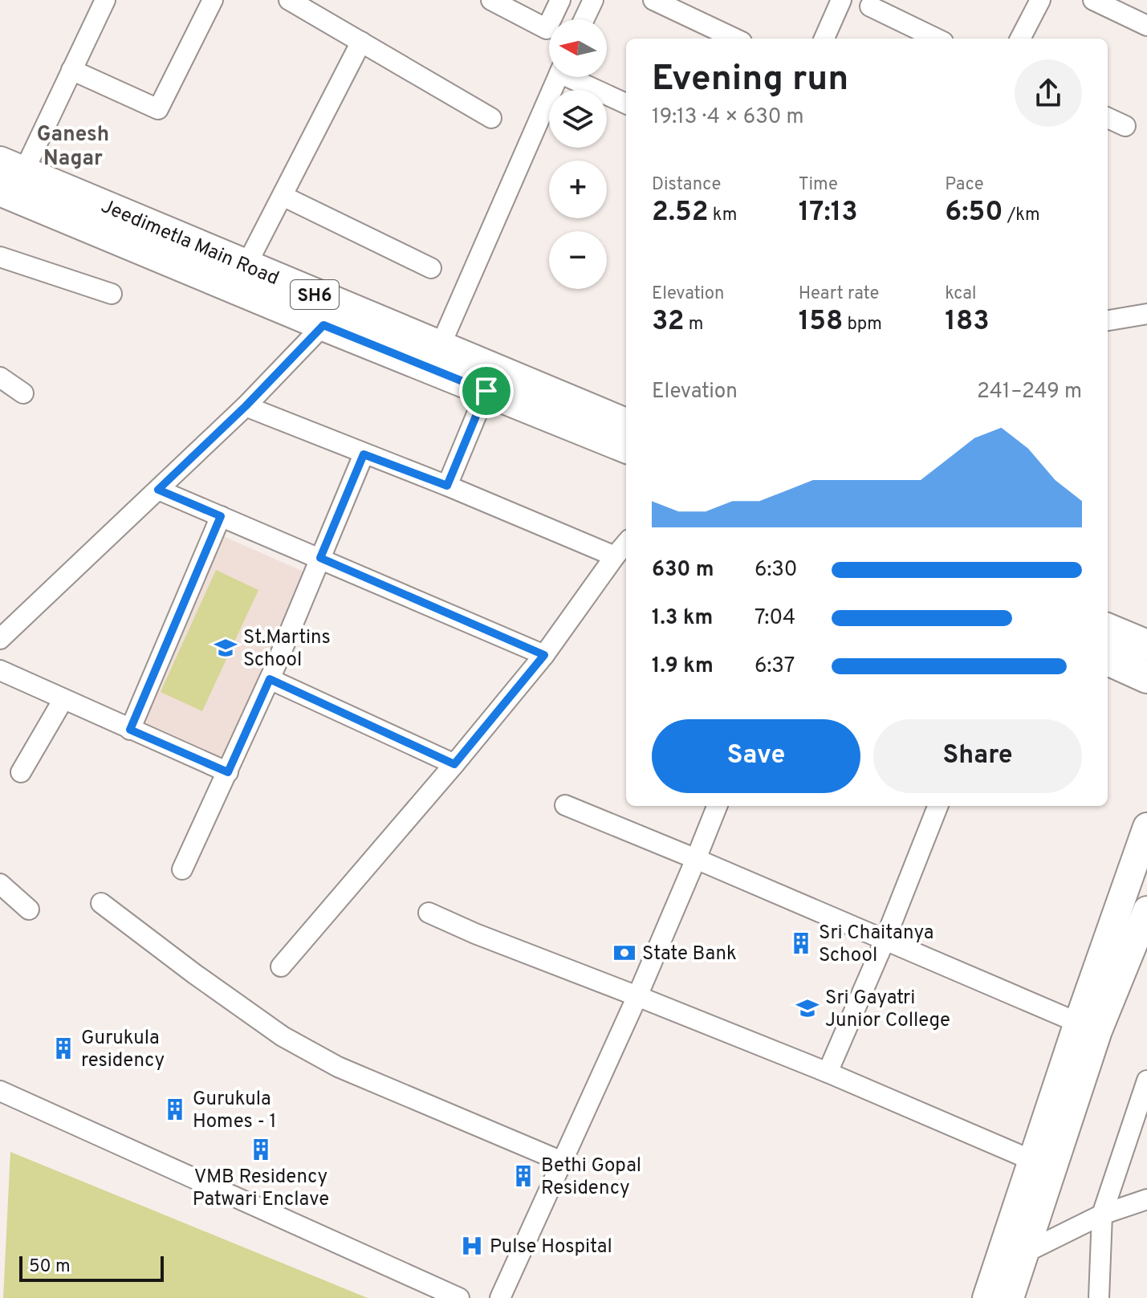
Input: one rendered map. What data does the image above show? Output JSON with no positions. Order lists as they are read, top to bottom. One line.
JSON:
{"streets":{"main road":["Jeedimetla Main Road","SH6"]},"districts":["Ganesh Nagar"],"places":{"school or university":["St.Martins School","Sri Gayatri Junior College"],"building":["Sri Chaitanya School","Gurukula residency","Gurukula Homes - 1","VMB Residency Patwari Enclave","Bethi Gopal Residency"],"bank":["State Bank"],"hospital":["Pulse Hospital"]},"scale_bar":"50 m","north":"left","page":{"map_buttons":["+","−"],"heading":["Evening run","19:13 · 4 × 630 m"],"stats":[["Distance","2.52 km"],["Time","17:13"],["Pace","6:50 /km"],["Elevation","32 m"],["Heart rate","158 bpm"],["kcal","183"]],"chart":["Elevation","241–249 m"],"list":[{"name":"630 m","note":"6:30"},{"name":"1.3 km","note":"7:04"},{"name":"1.9 km","note":"6:37"}],"buttons":["Save","Share"],"scale":"50 m"}}
